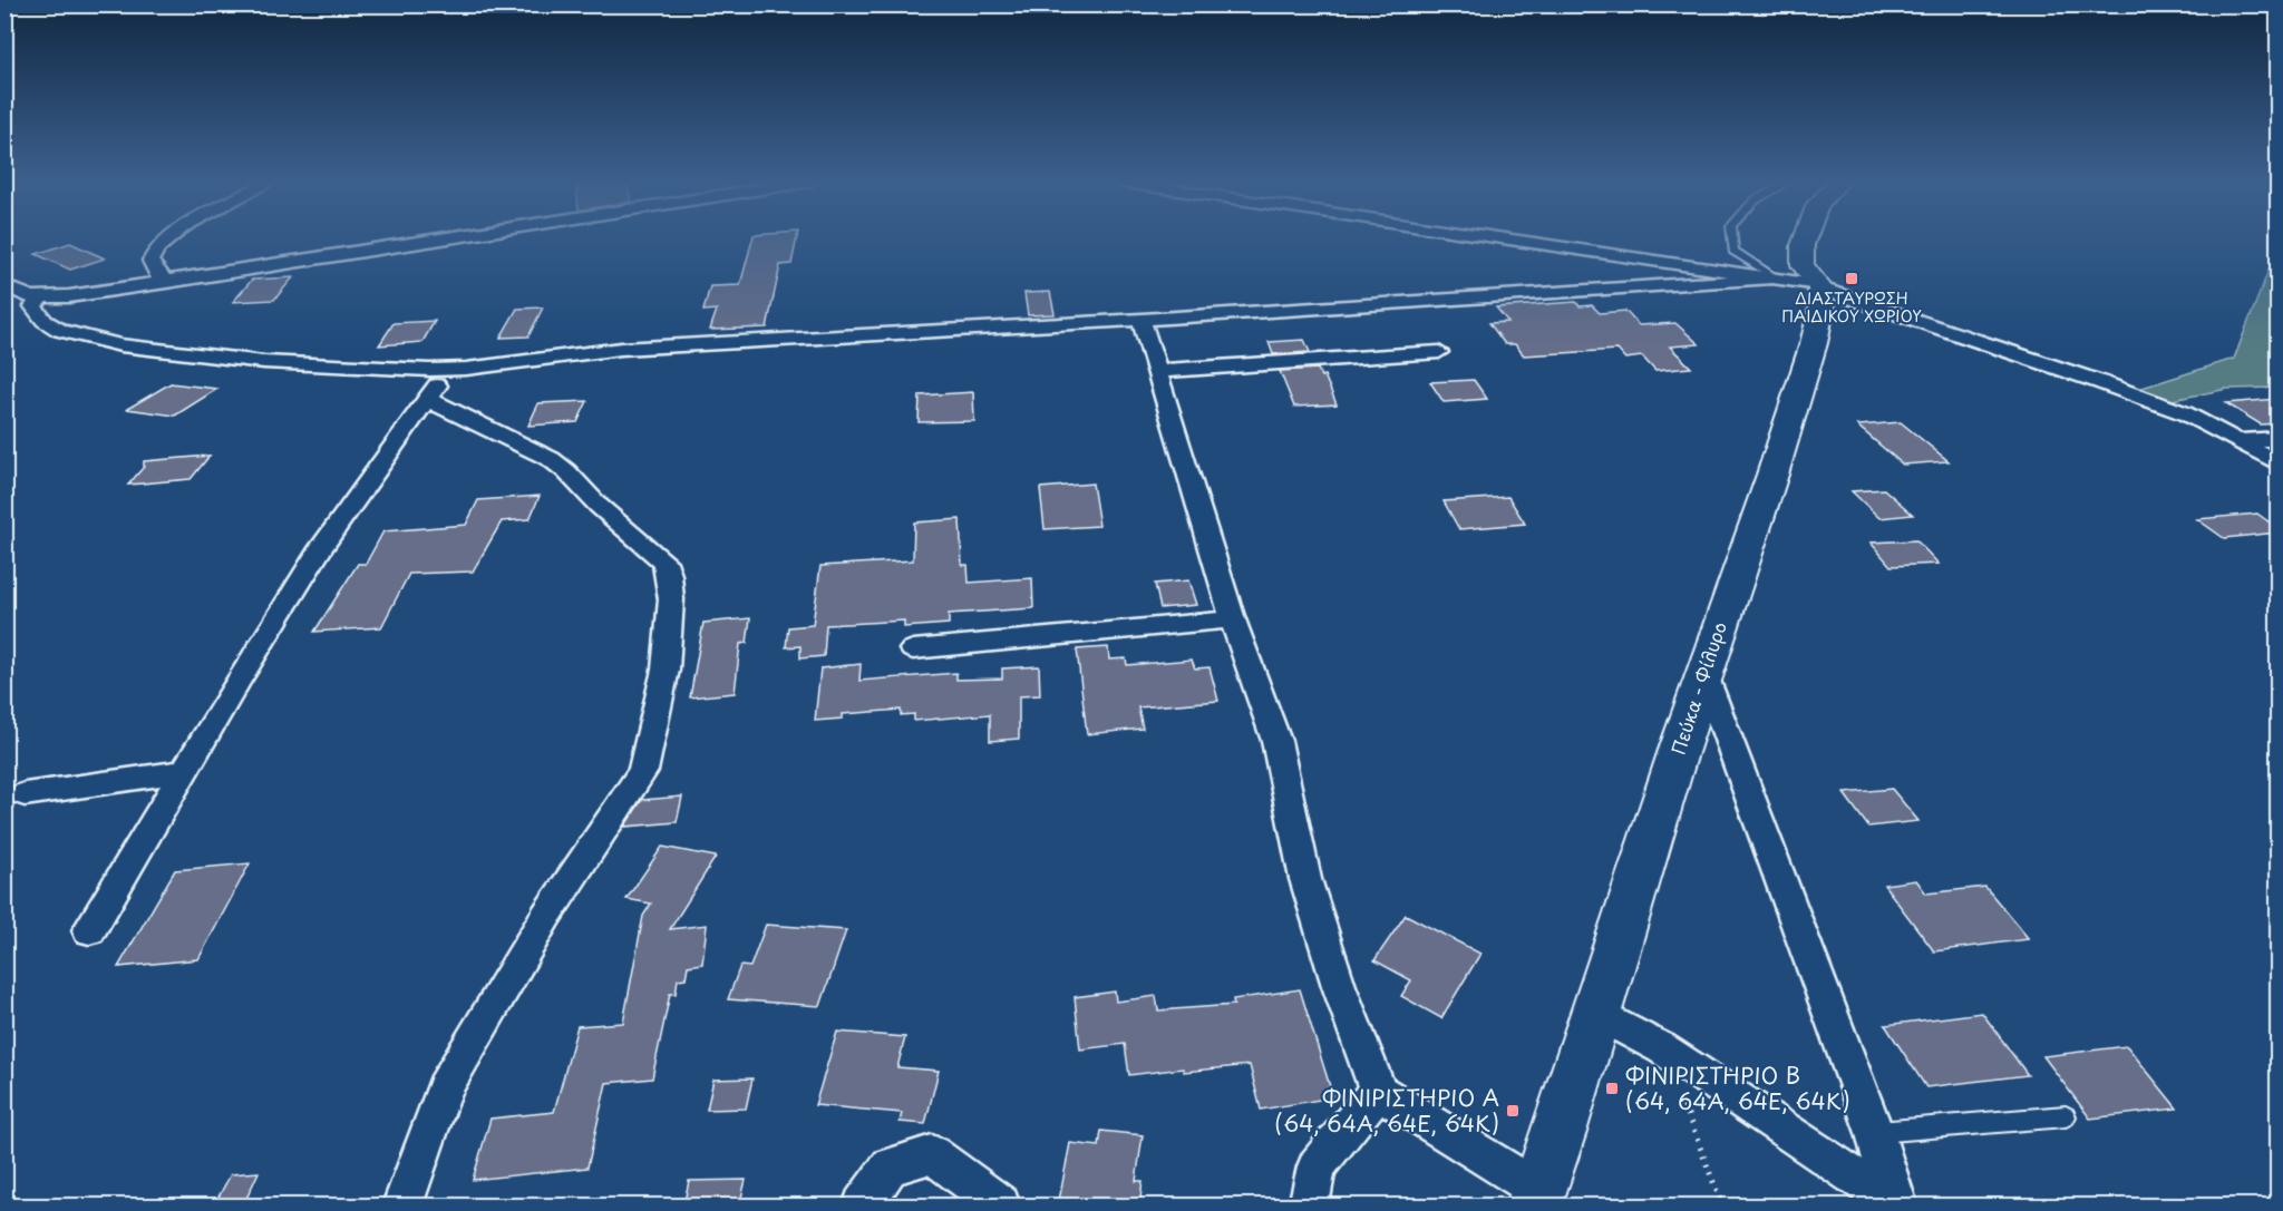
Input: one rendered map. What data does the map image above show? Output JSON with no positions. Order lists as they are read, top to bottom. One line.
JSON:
{"streets":{"main road":["Πεύκα - Φίλυρο"]},"places":{"transit":["ΔΙΑΣΤΑΥΡΩΣΗ ΠΑΙΔΙΚΟΥ ΧΩΡΙΟΥ","ΦΙΝΙΡΙΣΤΗΡΙΟ B (64, 64Α, 64Ε, 64Κ)","ΦΙΝΙΡΙΣΤΗΡΙΟ A (64, 64Α, 64Ε, 64Κ)"]}}
